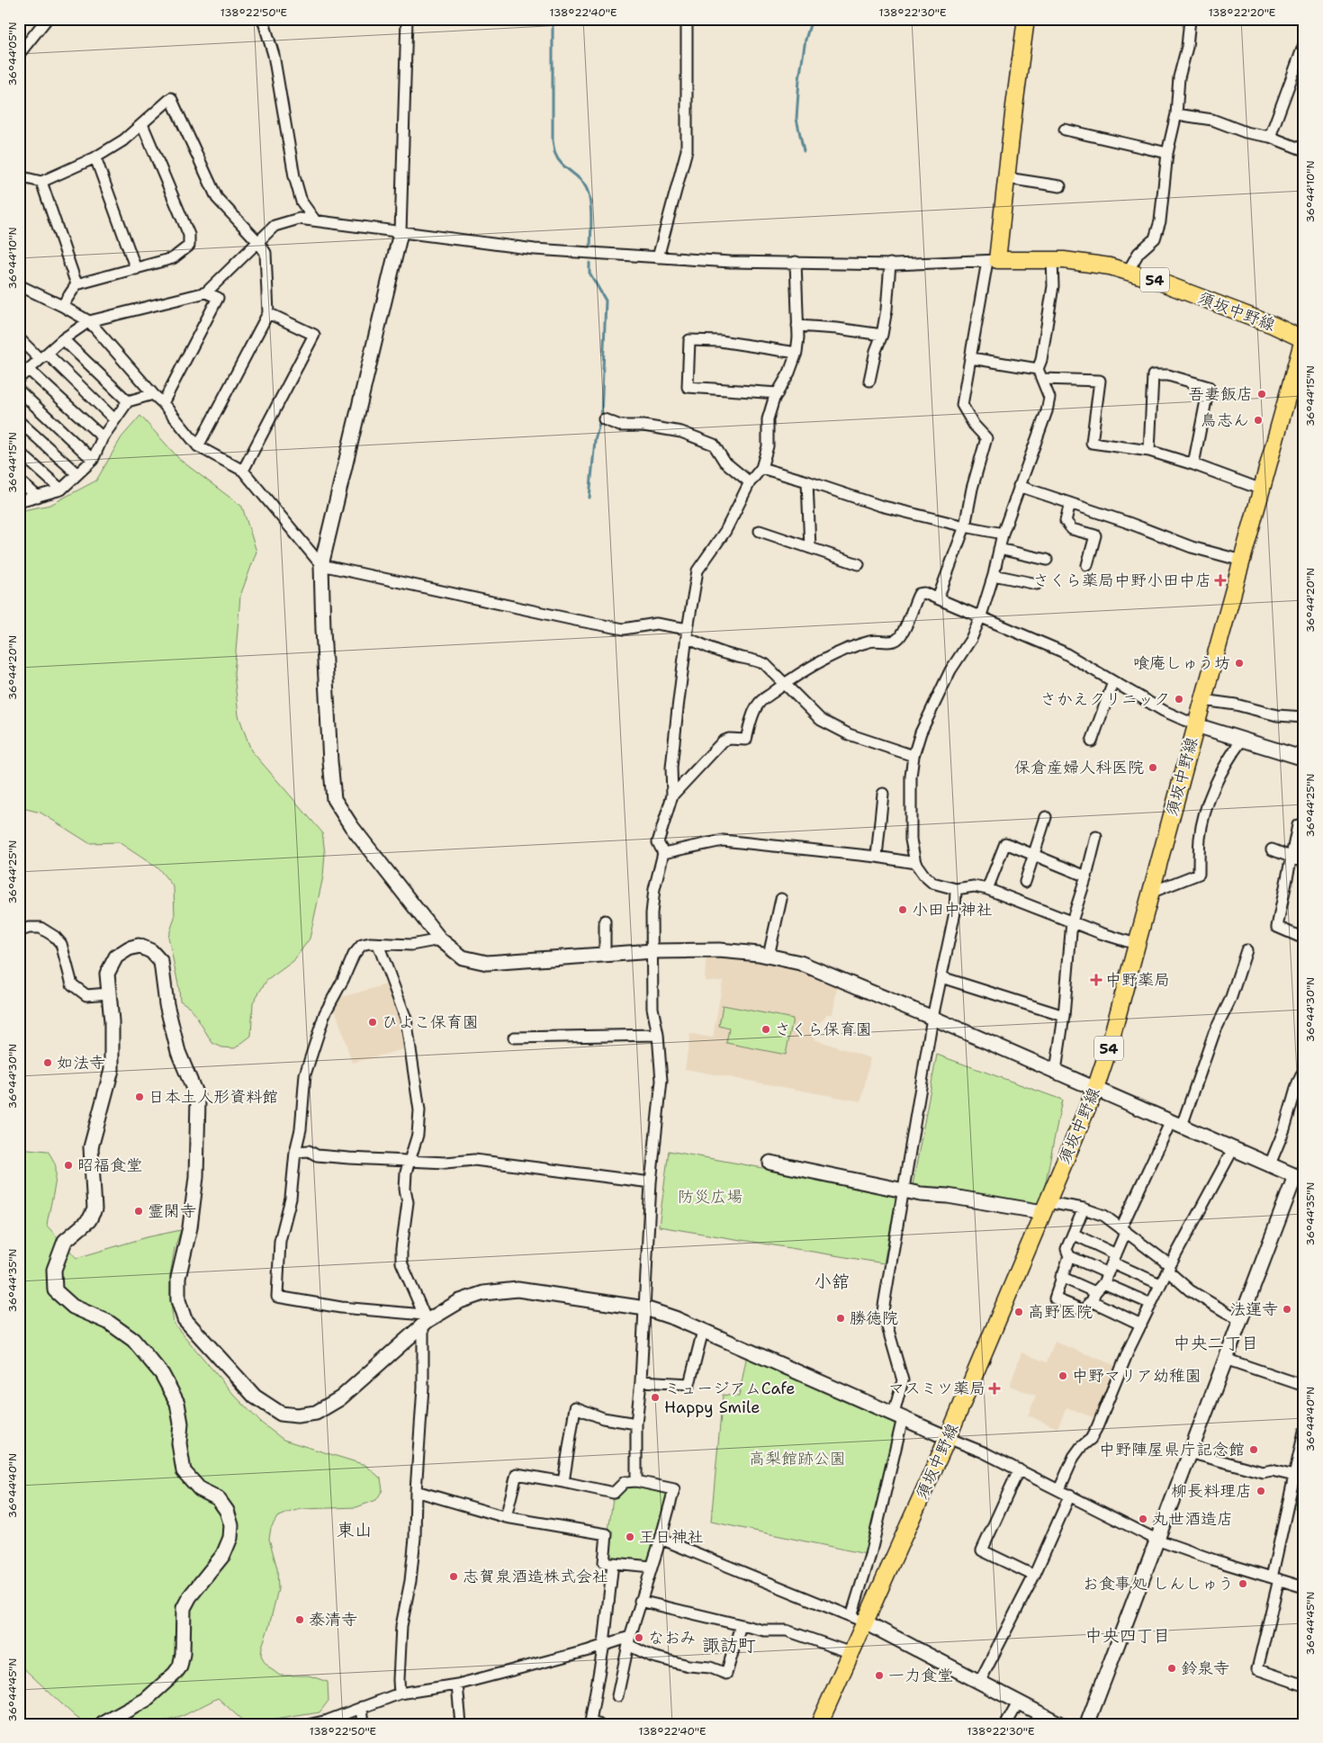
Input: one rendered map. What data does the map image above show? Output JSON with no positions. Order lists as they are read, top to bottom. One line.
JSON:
{"streets":{"main road":["54","須坂中野線"]},"districts":["小舘","中央二丁目","東山","中央四丁目","諏訪町"],"parks":["防災広場","高梨館跡公園"],"places":{"other":["吾妻飯店","鳥志ん","喰庵しゅう坊","さかえクリニック","保倉産婦人科医院","小田中神社","ひよこ保育園","さくら保育園","如法寺","日本土人形資料館","昭福食堂","霊閑寺","法運寺","高野医院","勝徳院","中野マリア幼稚園","ミュージアムCafe Happy Smile","中野陣屋県庁記念館","柳長料理店","丸世酒造店","王日神社","志賀泉酒造株式会社","お食事処 しんしゅう","泰清寺","なおみ","鈴泉寺","一力食堂"],"health":["さくら薬局中野小田中店","中野薬局","マスミツ薬局"]},"coordinates":["138°22'50\"E","138°22'40\"E","138°22'30\"E","138°22'20\"E","36°44'05\"N","36°44'10\"N","36°44'15\"N","36°44'20\"N","36°44'25\"N","36°44'30\"N","36°44'35\"N","36°44'40\"N","36°44'45\"N"]}
